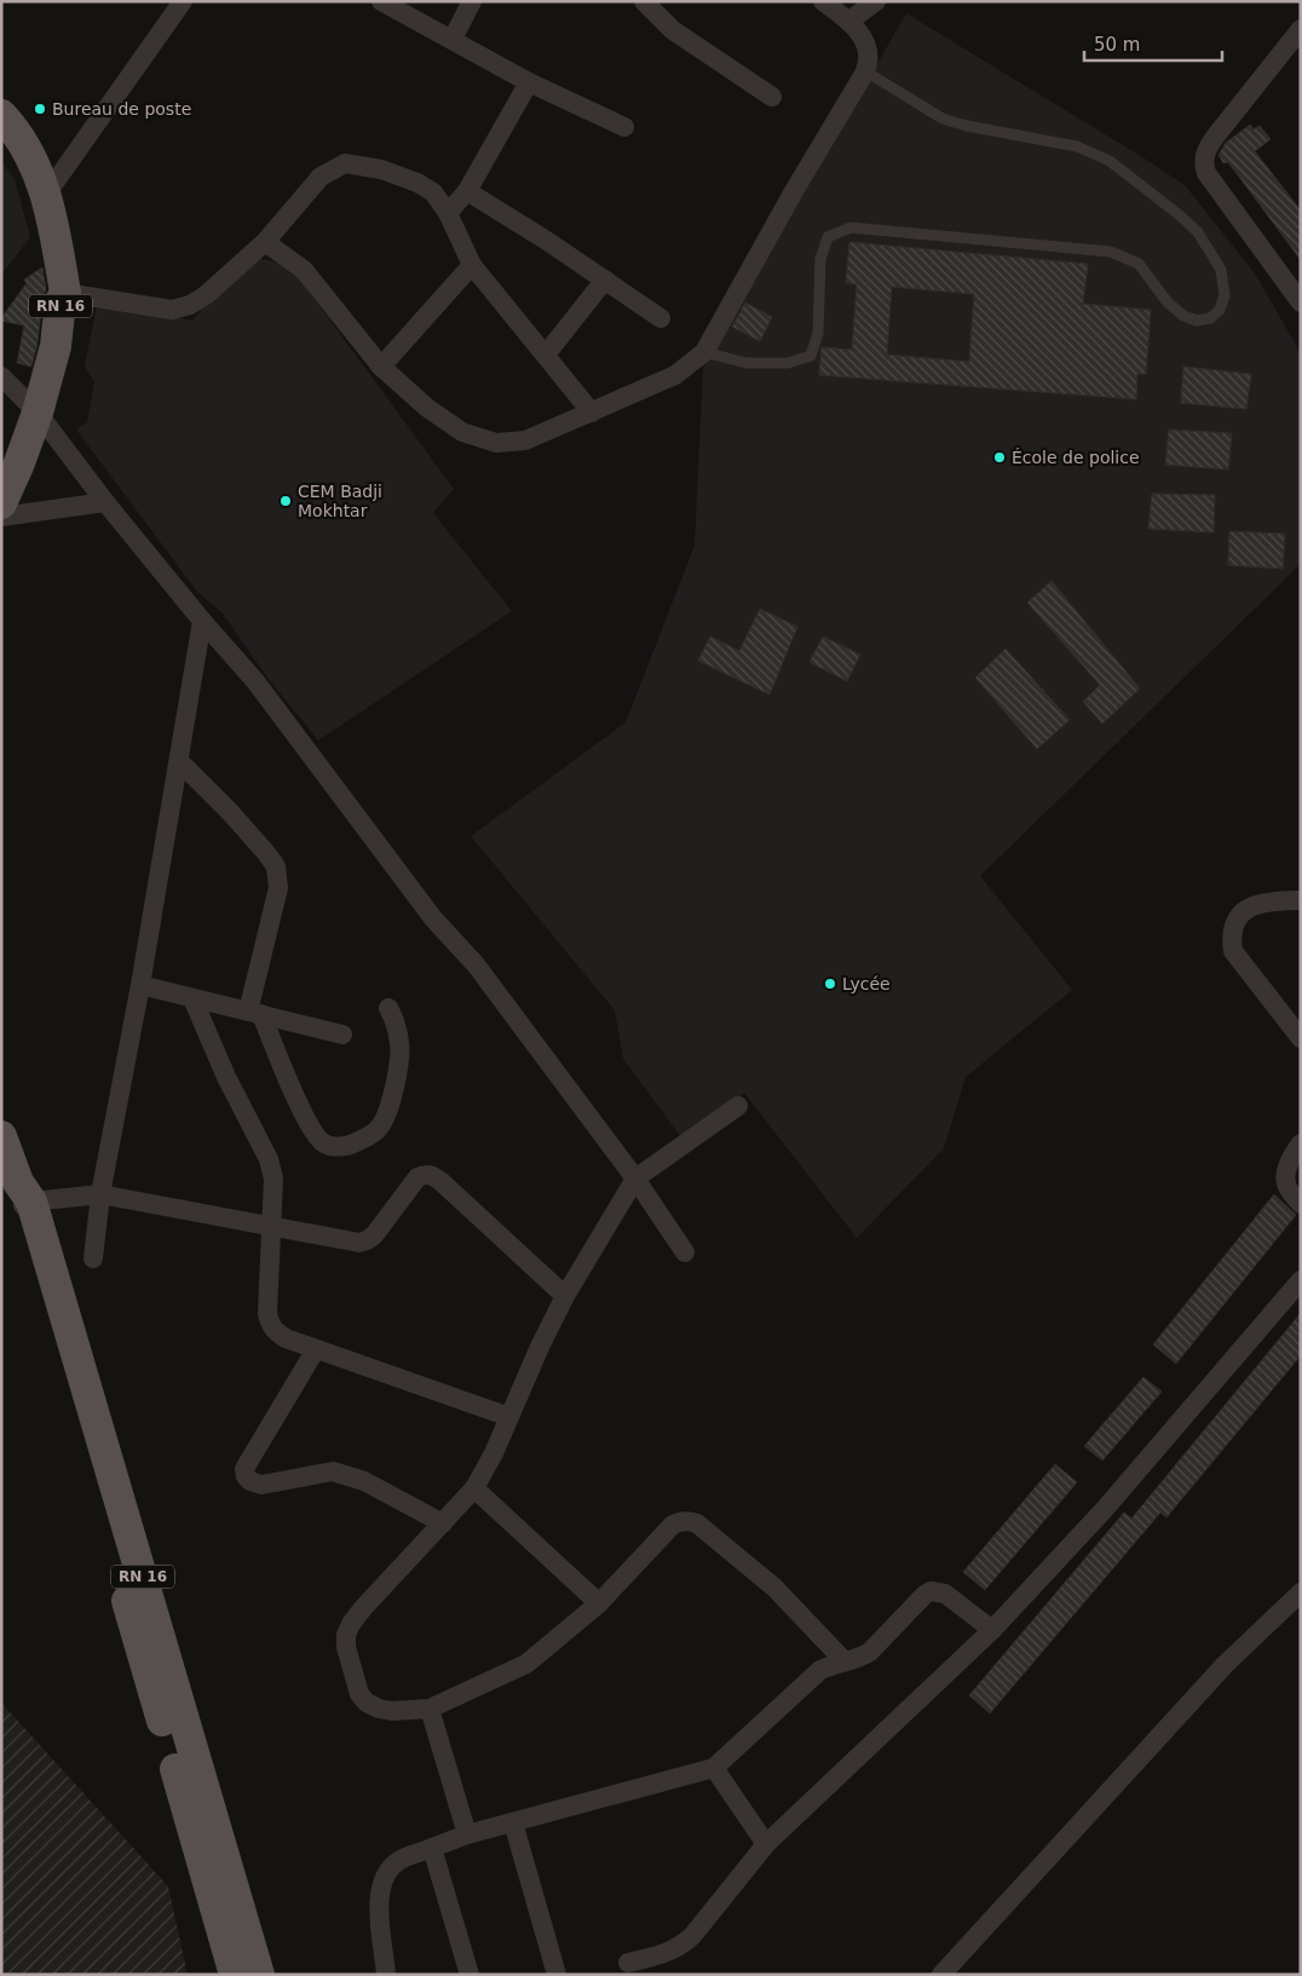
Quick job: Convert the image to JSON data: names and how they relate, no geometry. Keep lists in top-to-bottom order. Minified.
{"streets":{"main road":["RN 16"]},"places":["Bureau de poste","École de police","CEM Badji Mokhtar","Lycée"],"scale_bar":"50 m"}
